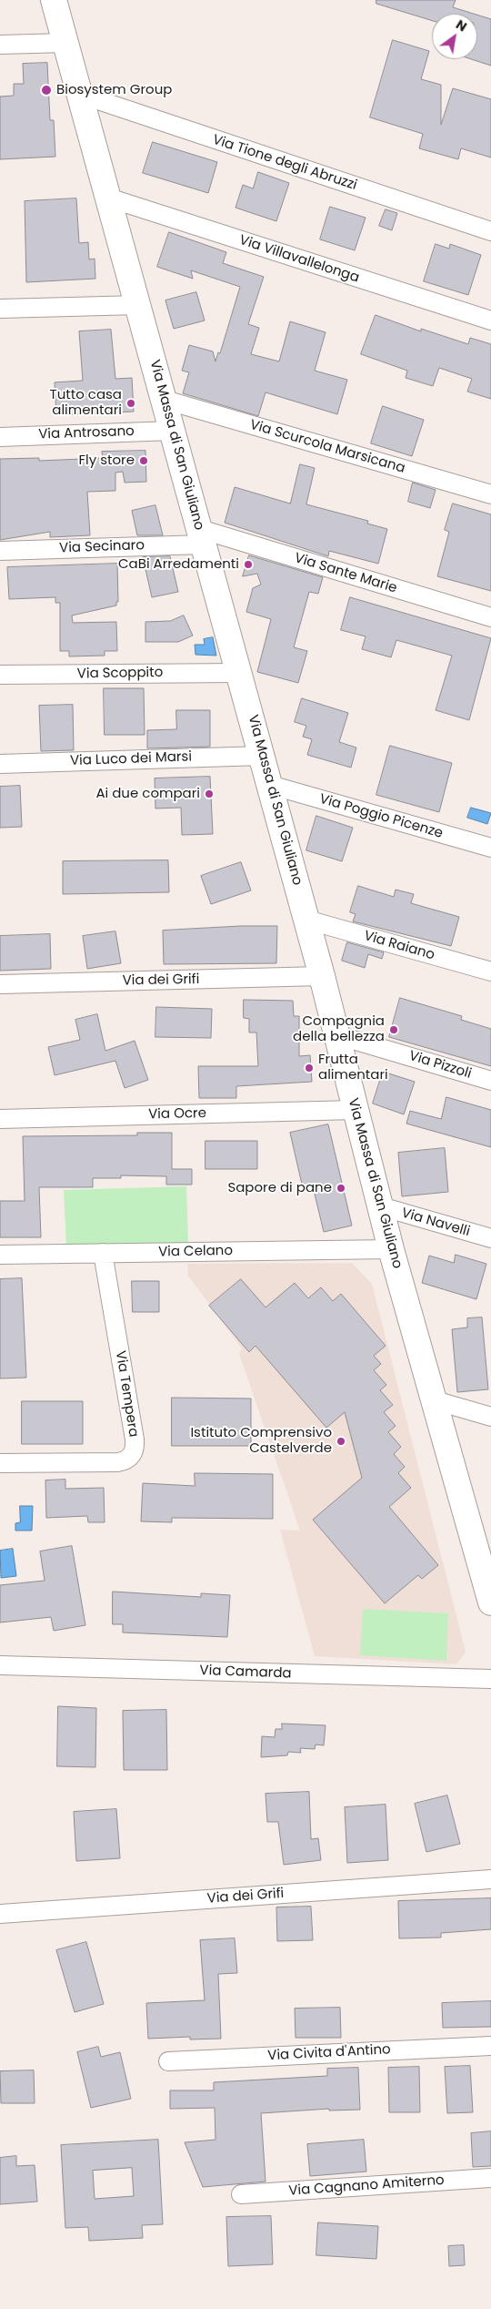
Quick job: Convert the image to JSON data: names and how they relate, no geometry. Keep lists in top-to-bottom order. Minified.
{"streets":{"street":["Via Tione degli Abruzzi","Via Villavallelonga","Via Antrosano","Via Massa di San Giuliano","Via Scurcola Marsicana","Via Secinaro","Via Sante Marie","Via Scoppito","Via Luco dei Marsi","Via Poggio Picenze","Via Raiano","Via dei Grifi","Via Pizzoli","Via Ocre","Via Navelli","Via Celano","Via Tempera","Via Camarda","Via Civita d'Antino","Via Cagnano Amiterno"]},"crossings":[["Via Tione degli Abruzzi","Via Massa di San Giuliano"],["Via Villavallelonga","Via Massa di San Giuliano"],["Via Antrosano","Via Massa di San Giuliano"],["Via Massa di San Giuliano","Via Scurcola Marsicana"],["Via Massa di San Giuliano","Via Secinaro"],["Via Massa di San Giuliano","Via Sante Marie"],["Via Massa di San Giuliano","Via Scoppito"],["Via Massa di San Giuliano","Via Luco dei Marsi"],["Via Massa di San Giuliano","Via Poggio Picenze"],["Via Massa di San Giuliano","Via Raiano"],["Via Massa di San Giuliano","Via dei Grifi"],["Via Massa di San Giuliano","Via Pizzoli"],["Via Massa di San Giuliano","Via Ocre"],["Via Massa di San Giuliano","Via Navelli"],["Via Massa di San Giuliano","Via Celano"],["Via Secinaro","Via Sante Marie"],["Via Celano","Via Tempera"]],"places":["Biosystem Group","Tutto casa alimentari","Fly store","CaBi Arredamenti","Ai due compari","Compagnia della bellezza","Frutta alimentari","Sapore di pane","Istituto Comprensivo Castelverde"],"north":"top right"}
